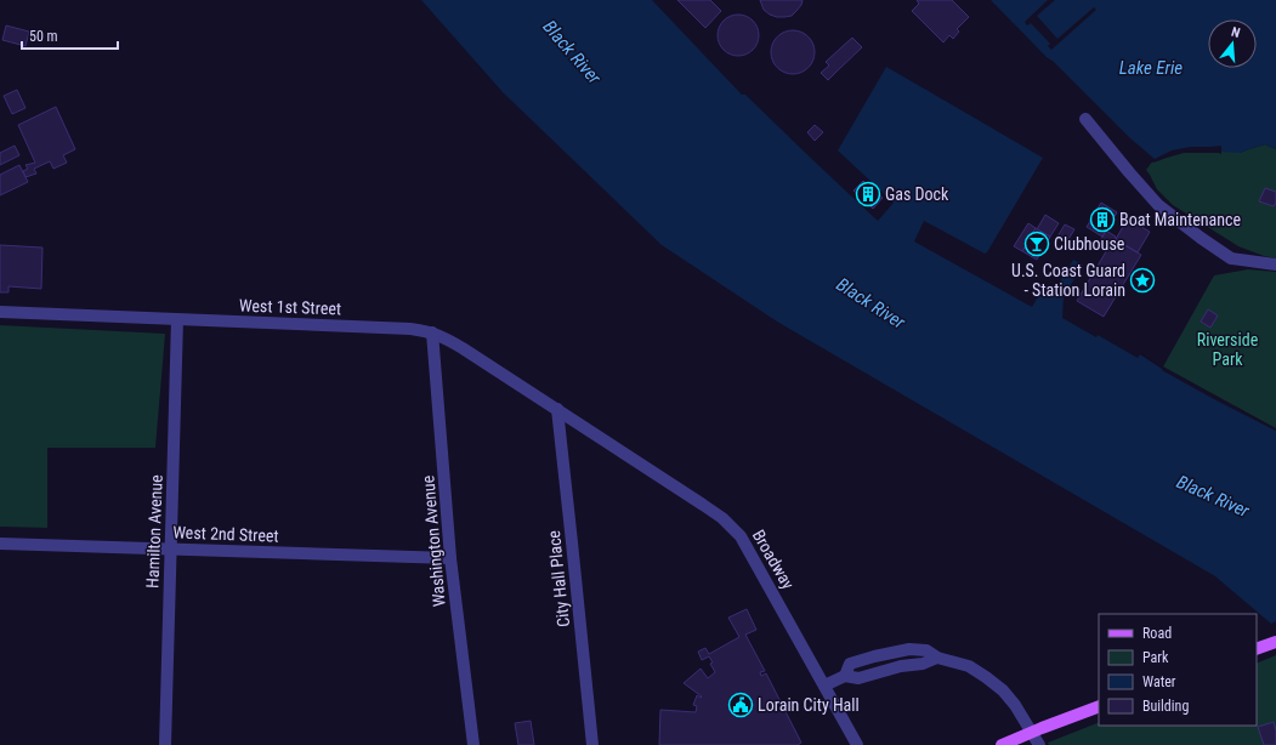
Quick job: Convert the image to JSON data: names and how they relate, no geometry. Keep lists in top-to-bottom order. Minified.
{"streets":{"street":["West 1st Street","Hamilton Avenue","West 2nd Street","Washington Avenue","Broadway","City Hall Place"]},"crossings":[["West 1st Street","Hamilton Avenue"],["West 1st Street","Washington Avenue"],["West 1st Street","Broadway"],["West 1st Street","City Hall Place"],["Hamilton Avenue","West 2nd Street"],["West 2nd Street","Washington Avenue"],["Broadway","City Hall Place"]],"water":["Black River","Lake Erie"],"parks":["Riverside Park"],"places":{"building":["Gas Dock","Boat Maintenance"],"bar":["Clubhouse"],"place":["U.S. Coast Guard - Station Lorain"],"public building":["Lorain City Hall"]},"legend":["Road","Park","Water","Building"],"scale_bar":"50 m","north":"top"}
